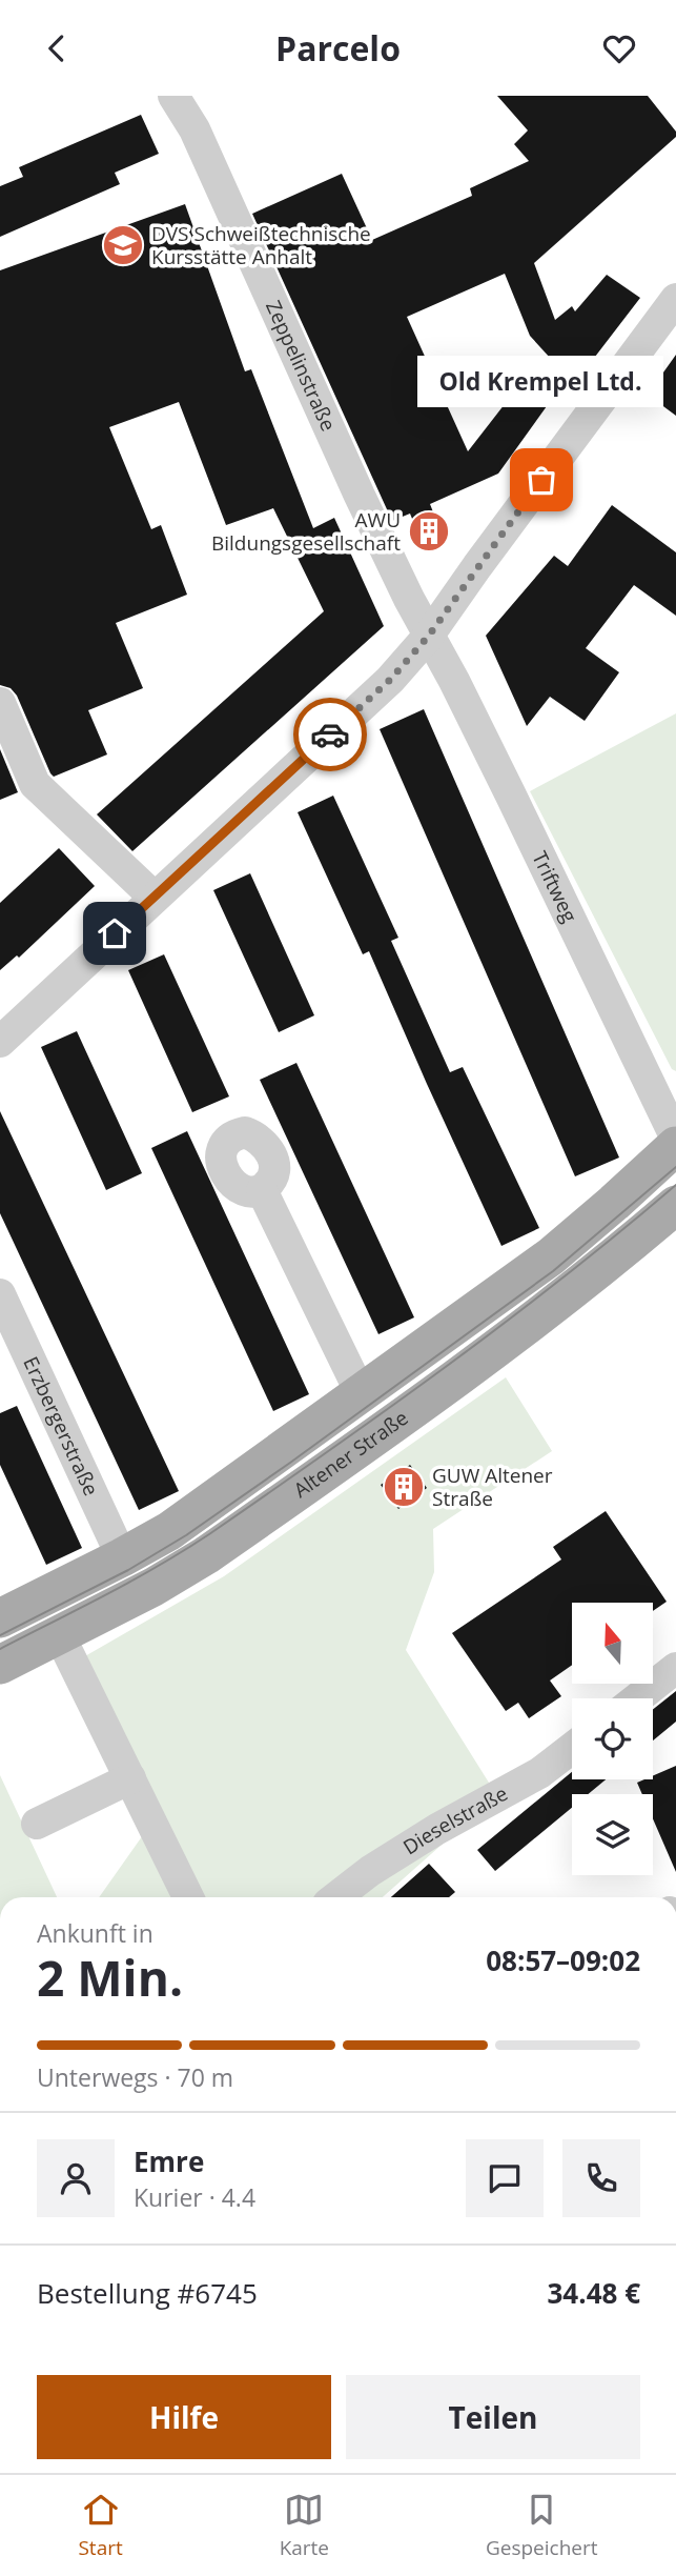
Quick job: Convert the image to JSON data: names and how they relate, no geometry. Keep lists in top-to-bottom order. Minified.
{"streets":{"main road":["Altener Straße"],"street":["Zeppelinstraße","Triftweg","Erzbergerstraße","Dieselstraße"]},"crossings":[["Zeppelinstraße","Triftweg"],["Erzbergerstraße","Altener Straße"]],"places":{"school or university":["DVS Schweißtechnische Kursstätte Anhalt"],"other":["Old Krempel Ltd."],"building":["AWU Bildungsgesellschaft","GUW Altener Straße"]},"north":"top","page":{"header":"Parcelo","bubble":"Old Krempel Ltd.","heading":["2 Min.","Ankunft in","08:57–09:02"],"panel":["Emre","Kurier · 4.4","Bestellung #6745","34.48 €"],"bar":"Unterwegs · 70 m","buttons":["Hilfe","Teilen"],"tabs":["Start","Karte","Gespeichert"]}}
